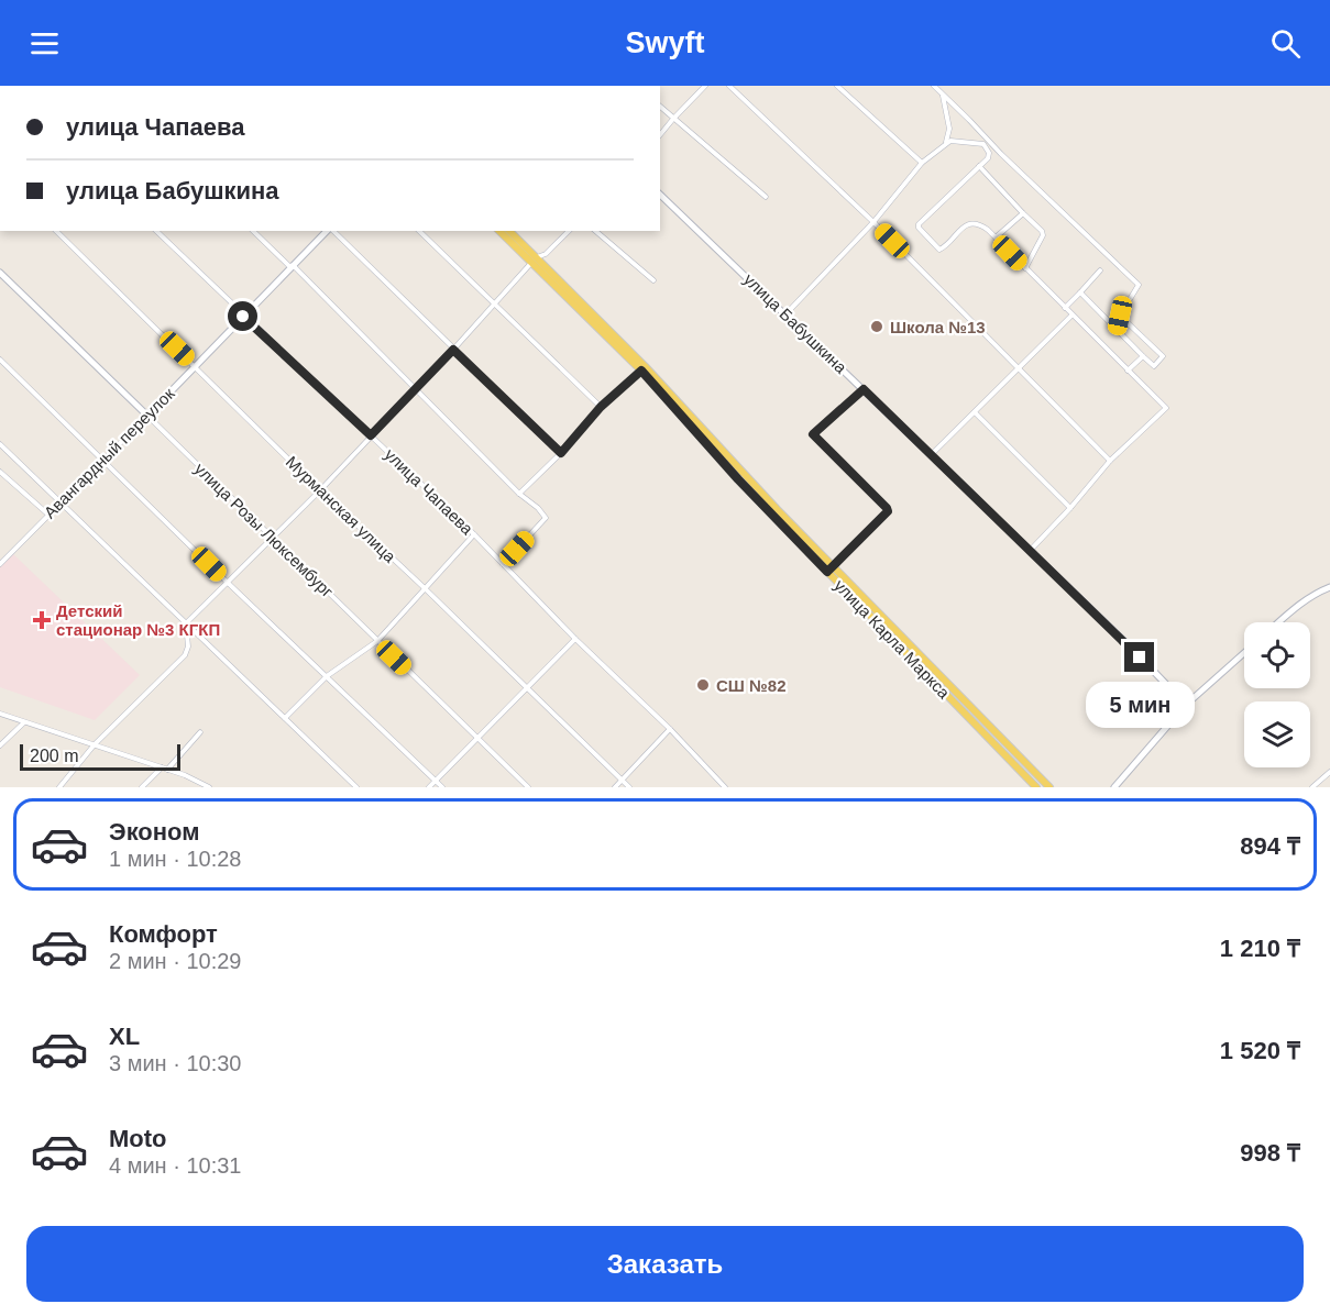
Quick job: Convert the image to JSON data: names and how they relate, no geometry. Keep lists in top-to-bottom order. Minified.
{"streets":{"main road":["улица Карла Маркса"],"street":["улица Бабушкина","Авангардный переулок","улица Чапаева","Мурманская улица","улица Розы Люксембург"]},"crossings":[["Авангардный переулок","улица Чапаева"],["Авангардный переулок","Мурманская улица"],["Авангардный переулок","улица Розы Люксембург"]],"places":{"other":["Школа №13","СШ №82"],"health":["Детский стационар №3 КГКП"]},"scale_bar":"200 m","page":{"header":"Swyft","banner":["улица Чапаева","улица Бабушкина"],"bubble":"5 мин","scale":"200 m","list":[{"name":"Эконом","note":"1 мин · 10:28","value":"894 ₸"},{"name":"Комфорт","note":"2 мин · 10:29","value":"1 210 ₸"},{"name":"XL","note":"3 мин · 10:30","value":"1 520 ₸"},{"name":"Moto","note":"4 мин · 10:31","value":"998 ₸"}],"buttons":"Заказать"}}
